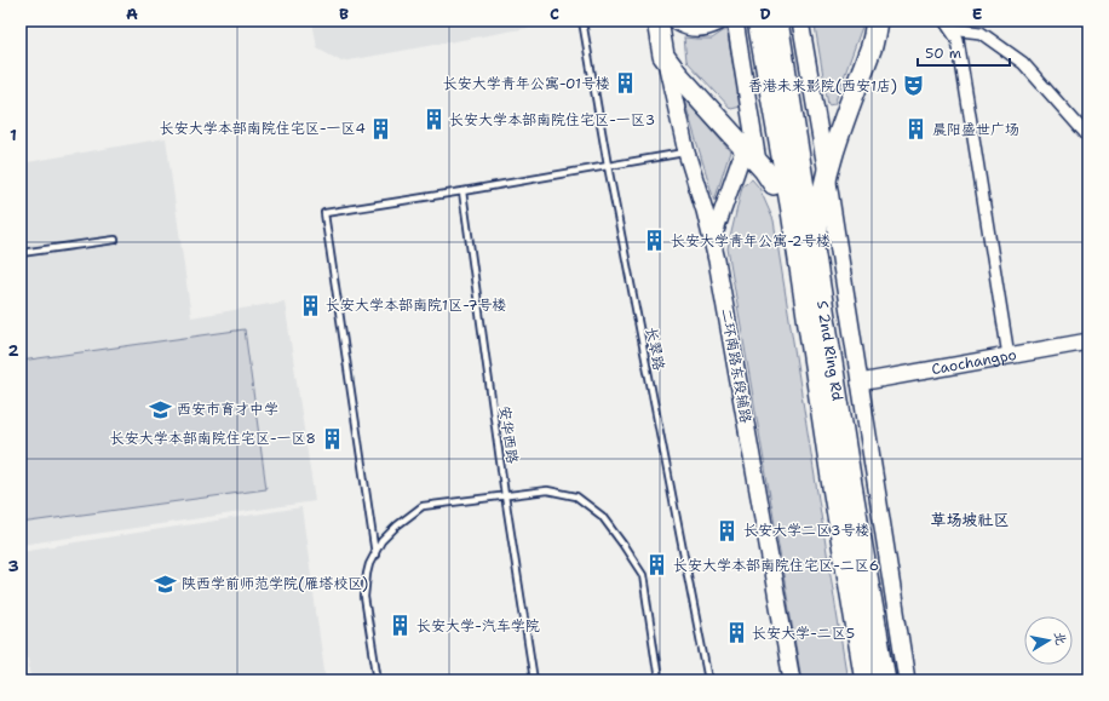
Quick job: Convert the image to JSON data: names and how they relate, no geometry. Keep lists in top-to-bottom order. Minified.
{"streets":{"highway":["S 2nd Ring Rd"],"main road":["Caochangpo","二环南路东段辅路"],"lane":["长翠路","安华西路"]},"districts":["草场坡社区"],"places":{"building":["长安大学青年公寓-01号楼","长安大学本部南院住宅区-一区3","长安大学本部南院住宅区-一区4","晨阳盛世广场","长安大学青年公寓-2号楼","长安大学本部南院1区-7号楼","长安大学本部南院住宅区-一区8","长安大学二区3号楼","长安大学本部南院住宅区-二区6","长安大学-汽车学院","长安大学-二区5"],"theatre":["香港未来影院(西安1店)"],"school or university":["西安市育才中学","陕西学前师范学院(雁塔校区)"]},"scale_bar":"50 m","north":"right","grid":{"columns":["A","B","C","D","E"],"rows":["1","2","3"]}}
